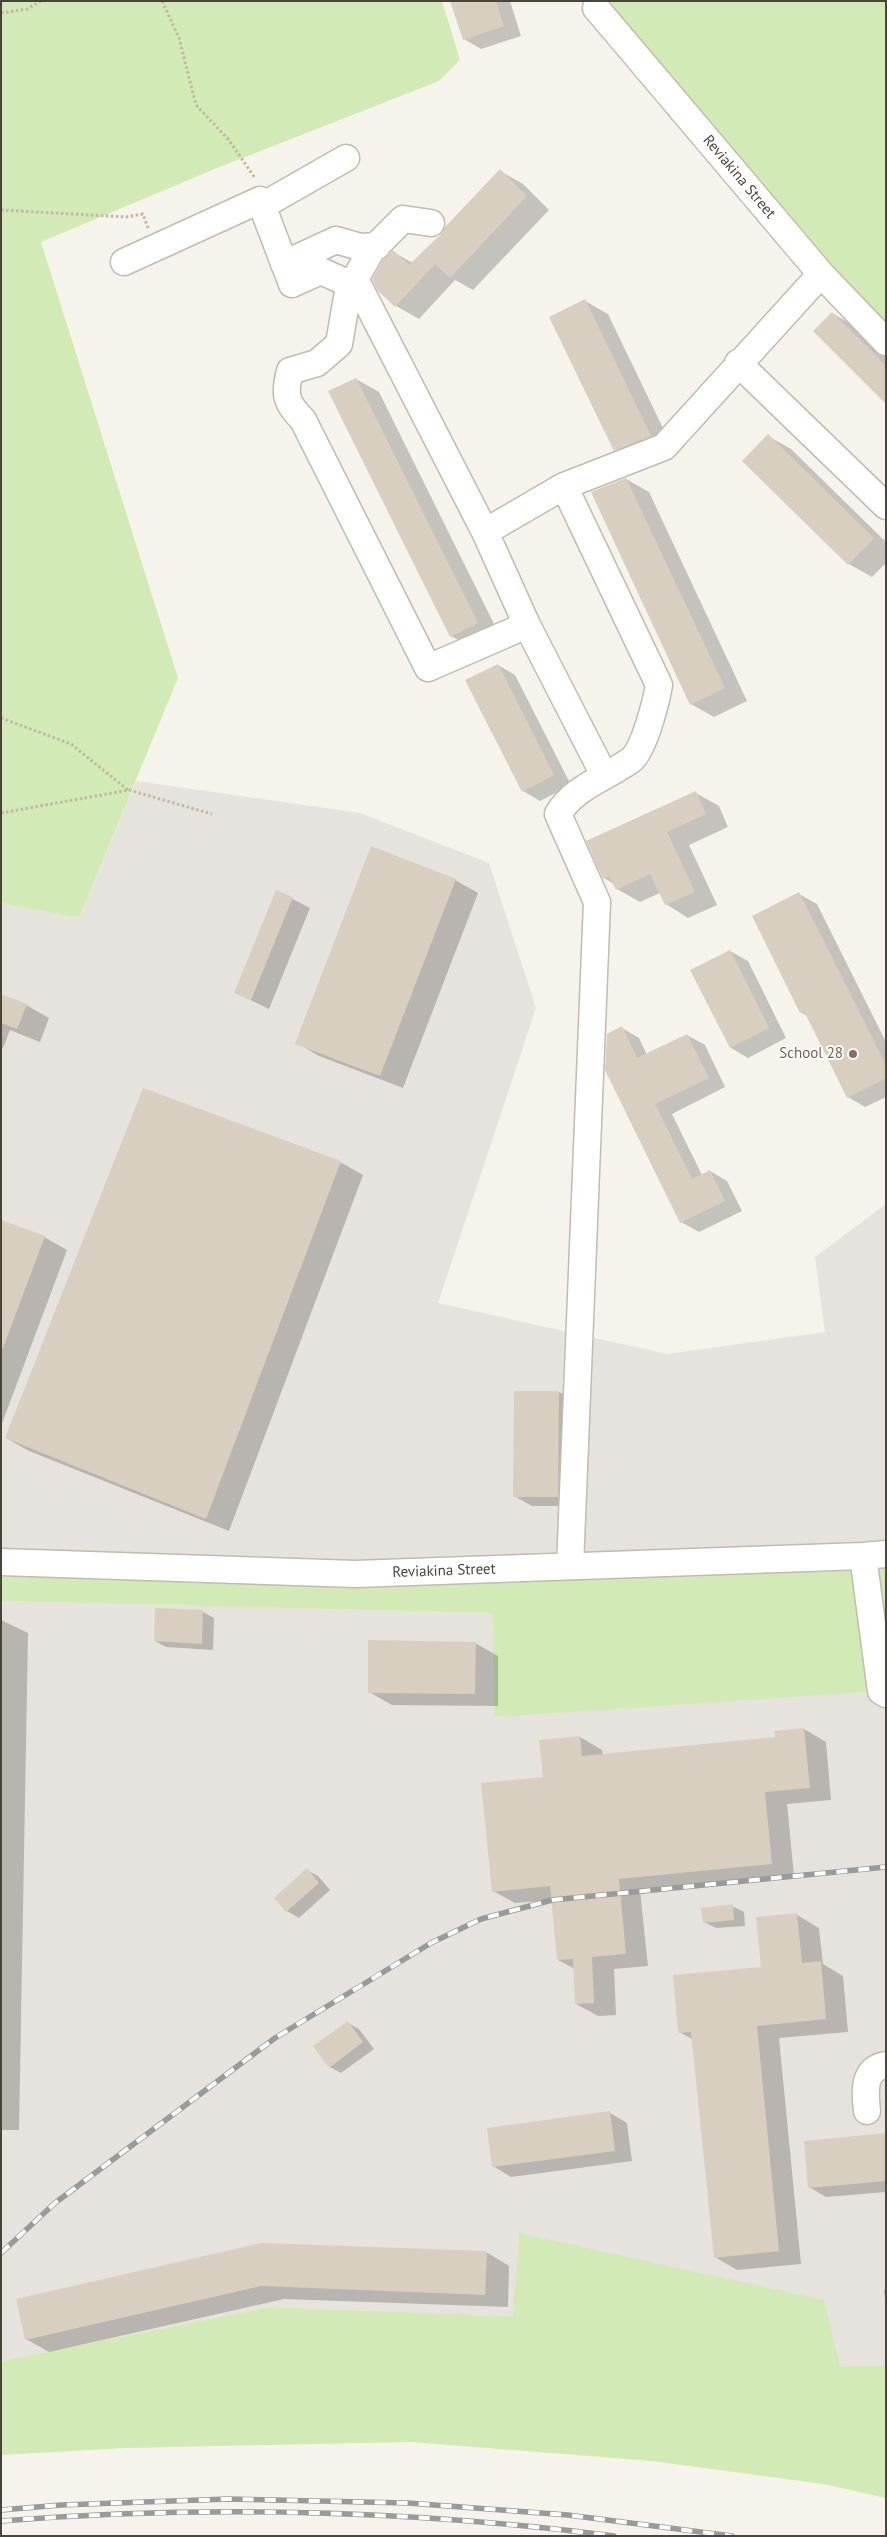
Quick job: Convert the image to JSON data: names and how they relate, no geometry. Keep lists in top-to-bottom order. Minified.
{"streets":{"street":["Reviakina Street"]},"places":["School 28"]}
